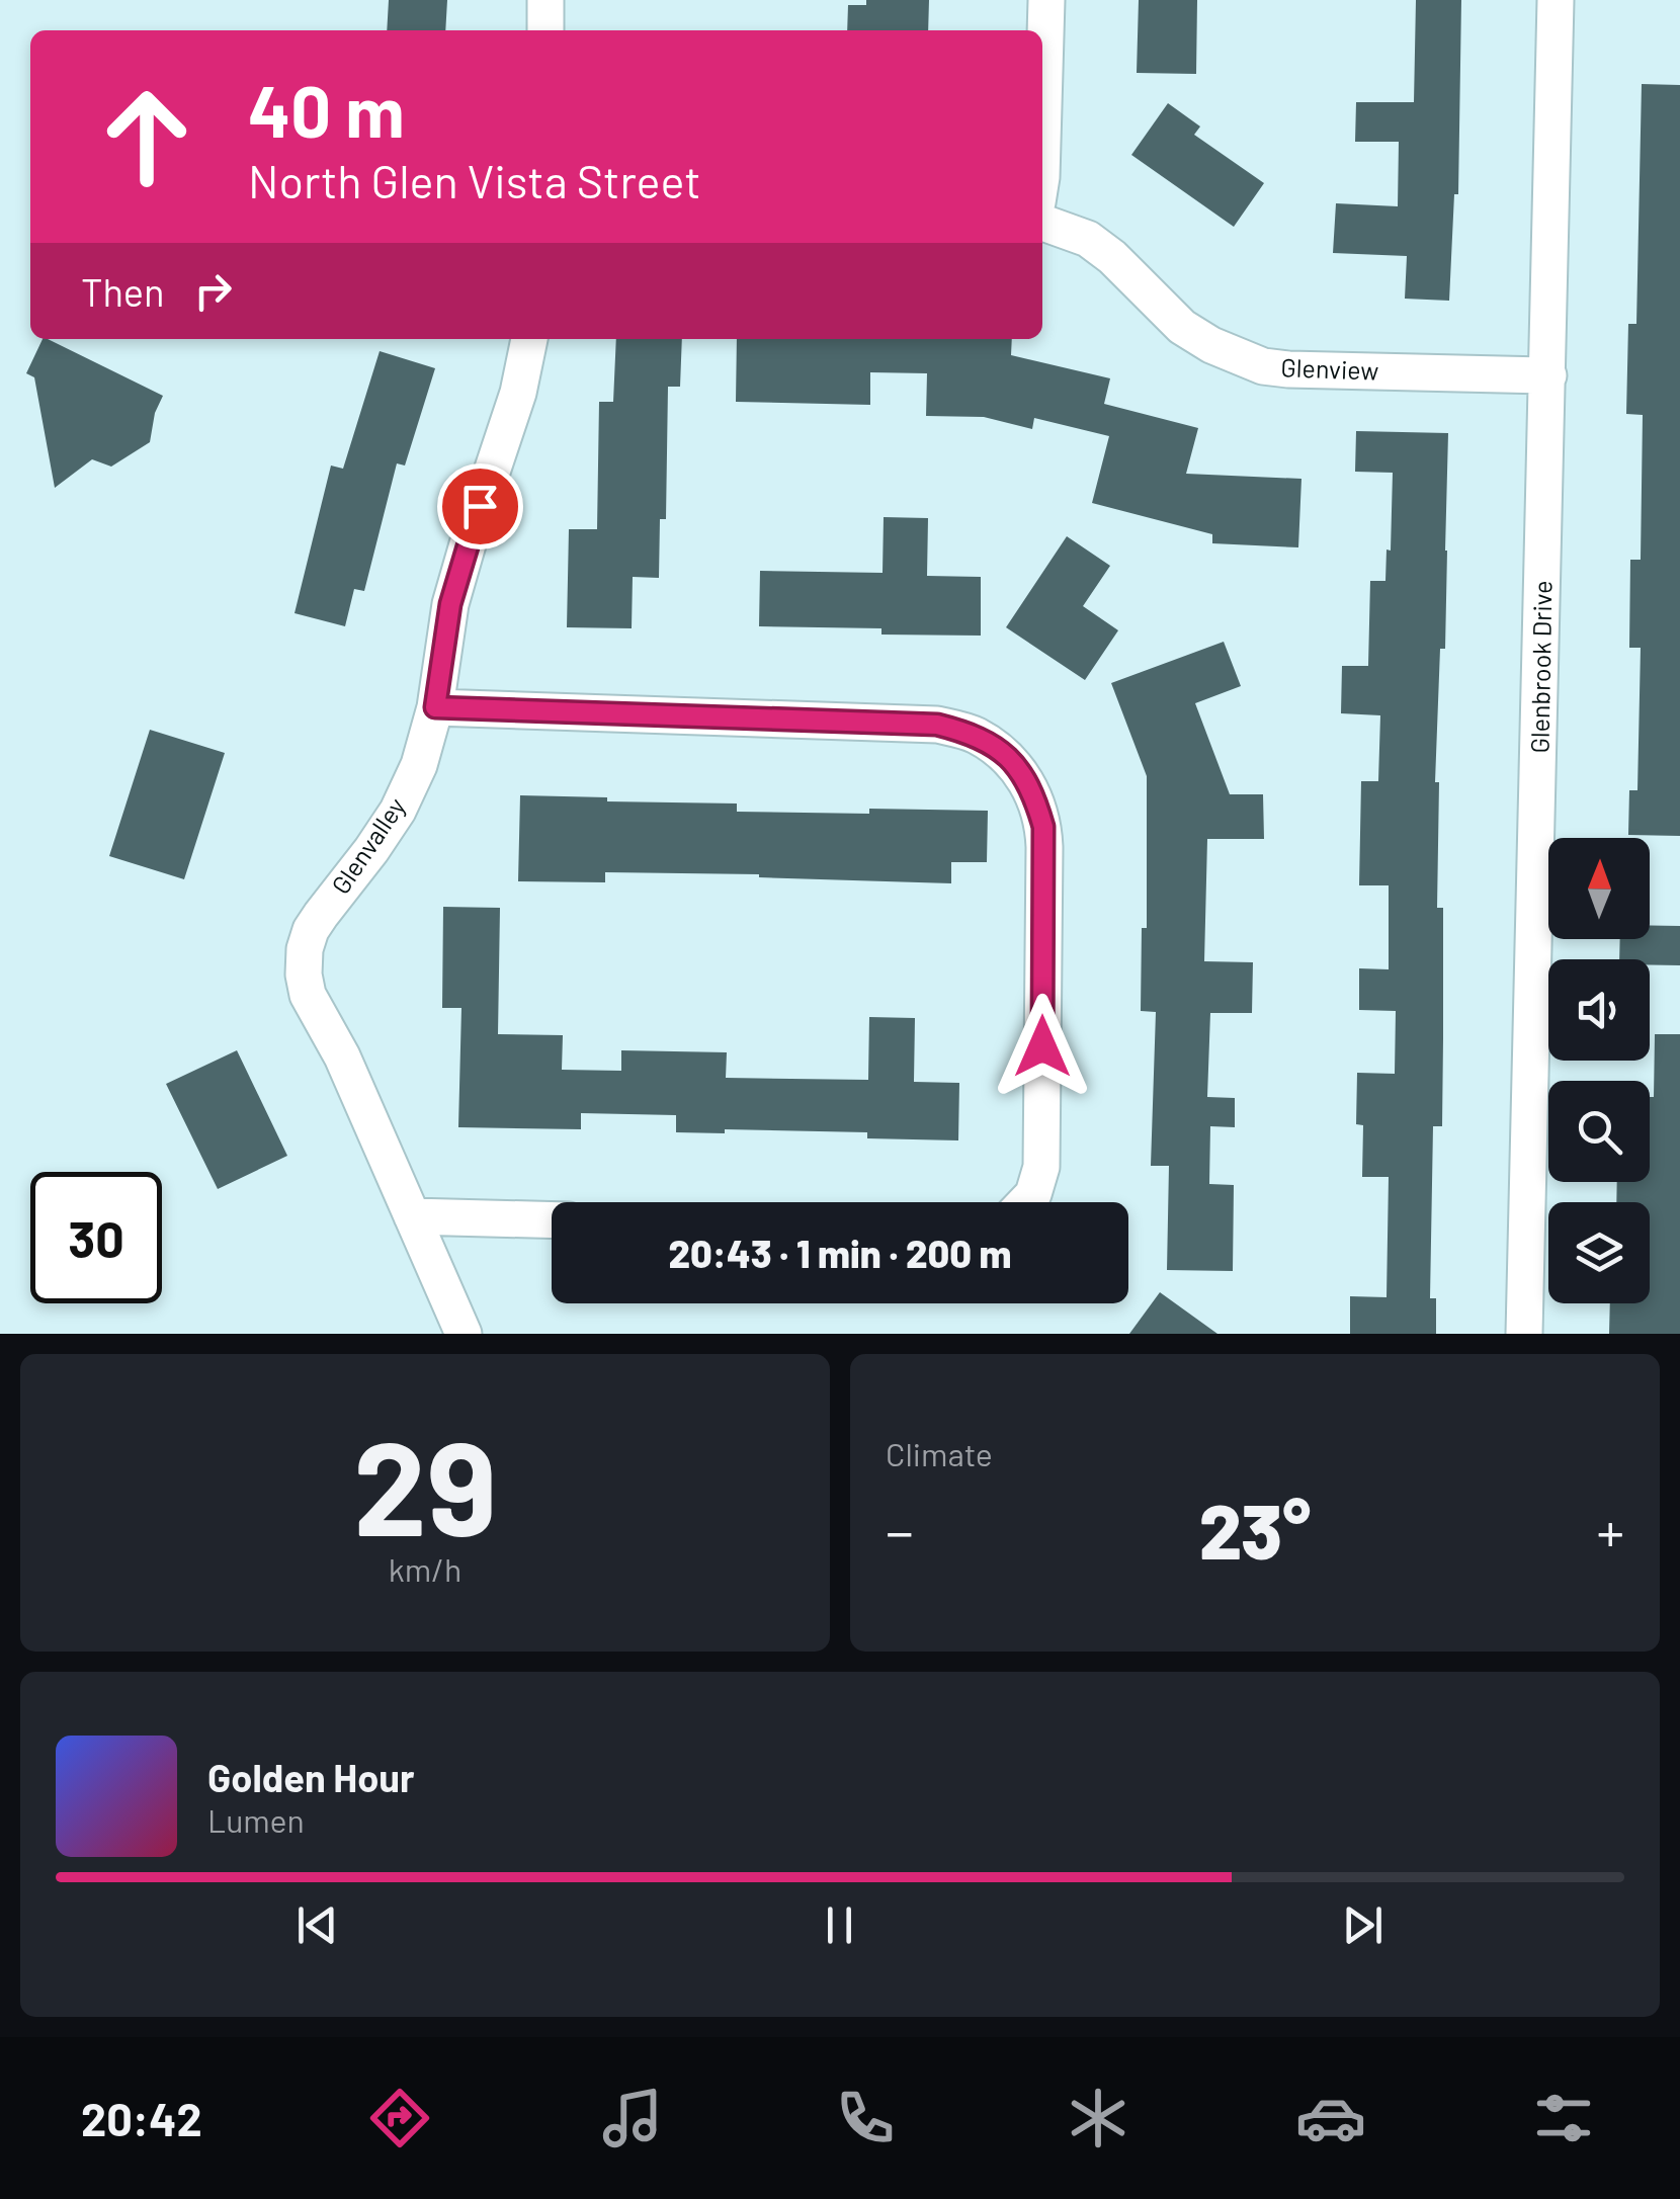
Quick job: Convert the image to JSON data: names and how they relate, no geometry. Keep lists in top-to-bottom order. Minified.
{"streets":{"street":["Glenview","Glenbrook Drive","Glenvalley"]},"crossings":[["Glenview","Glenbrook Drive"]],"north":"top","page":{"turn":["40 m","North Glen Vista Street"],"then":"Then","limit":"30","trip":"20:43 · 1 min · 200 m","tile":[["29","km/h"],"Climate"],"heat":["−","23°","+"],"song":["Golden Hour","Lumen"],"tabs":"20:42"}}
